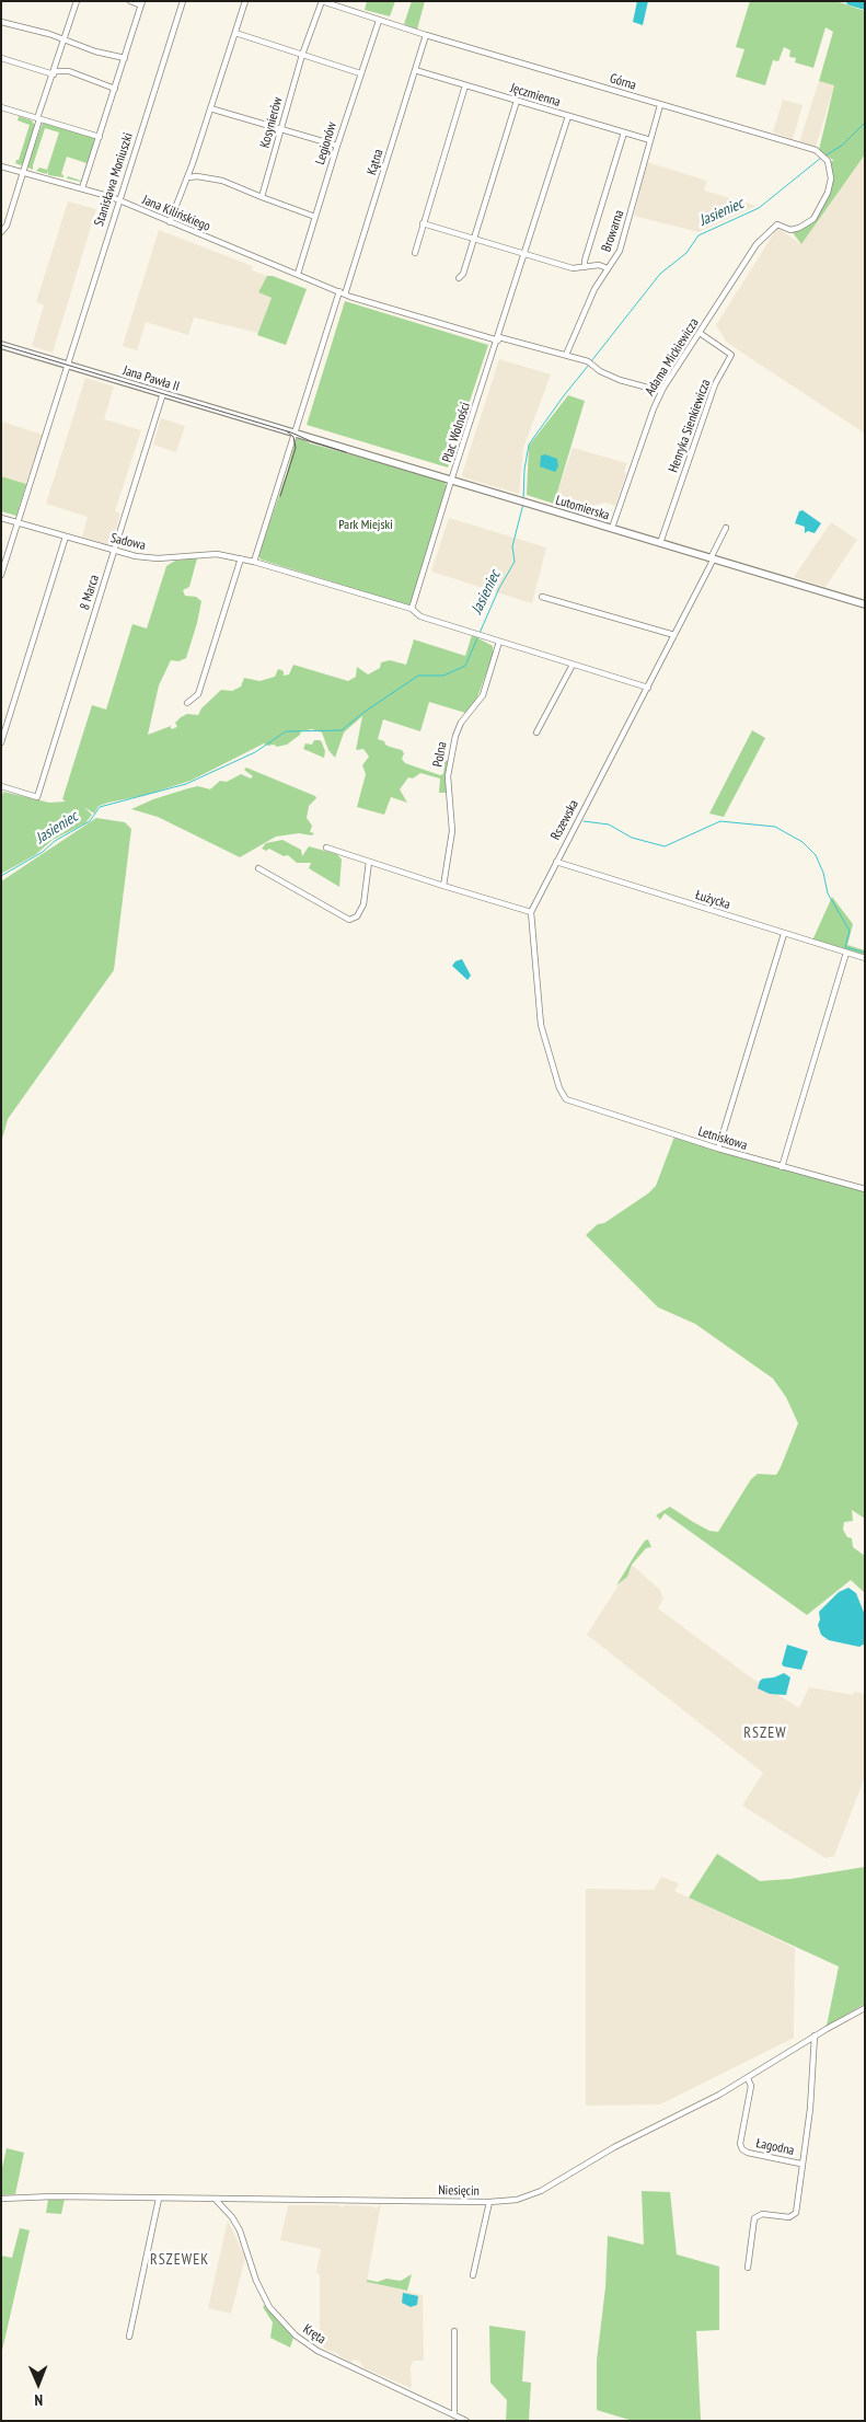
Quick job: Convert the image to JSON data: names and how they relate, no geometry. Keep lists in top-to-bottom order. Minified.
{"streets":{"main road":["Jana Pawła II","Lutomierska"],"street":["Górna","Jęczmienna","Kosynierów","Legionów","Kątna","Stanisława Moniuszki","Jana Kilińskiego","Browarna","Adama Mickiewicza","Henryka Sienkiewicza","Plac Wolności","Sadowa","8 Marca","Polna","Rszewska","Łużycka","Letniskowa","Łagodna","Niesięcin","Kręta"]},"crossings":[["Górna","Kosynierów"],["Górna","Legionów"],["Górna","Kątna"],["Górna","Browarna"],["Górna","Adama Mickiewicza"],["Jęczmienna","Kątna"],["Jęczmienna","Browarna"],["Jęczmienna","Plac Wolności"],["Legionów","Jana Kilińskiego"],["Stanisława Moniuszki","Jana Kilińskiego"],["Stanisława Moniuszki","Jana Pawła II"],["Stanisława Moniuszki","Sadowa"],["Adama Mickiewicza","Henryka Sienkiewicza"],["Adama Mickiewicza","Lutomierska"],["Jana Pawła II","Lutomierska"],["Jana Pawła II","8 Marca"],["Henryka Sienkiewicza","Lutomierska"],["Plac Wolności","Lutomierska"],["Lutomierska","Rszewska"],["Sadowa","8 Marca"],["Rszewska","Łużycka"],["Rszewska","Letniskowa"],["Łagodna","Niesięcin"],["Niesięcin","Kręta"]],"districts":["RSZEW","RSZEWEK"],"water":["Jasieniec"],"parks":["Park Miejski"],"north":"bottom"}
